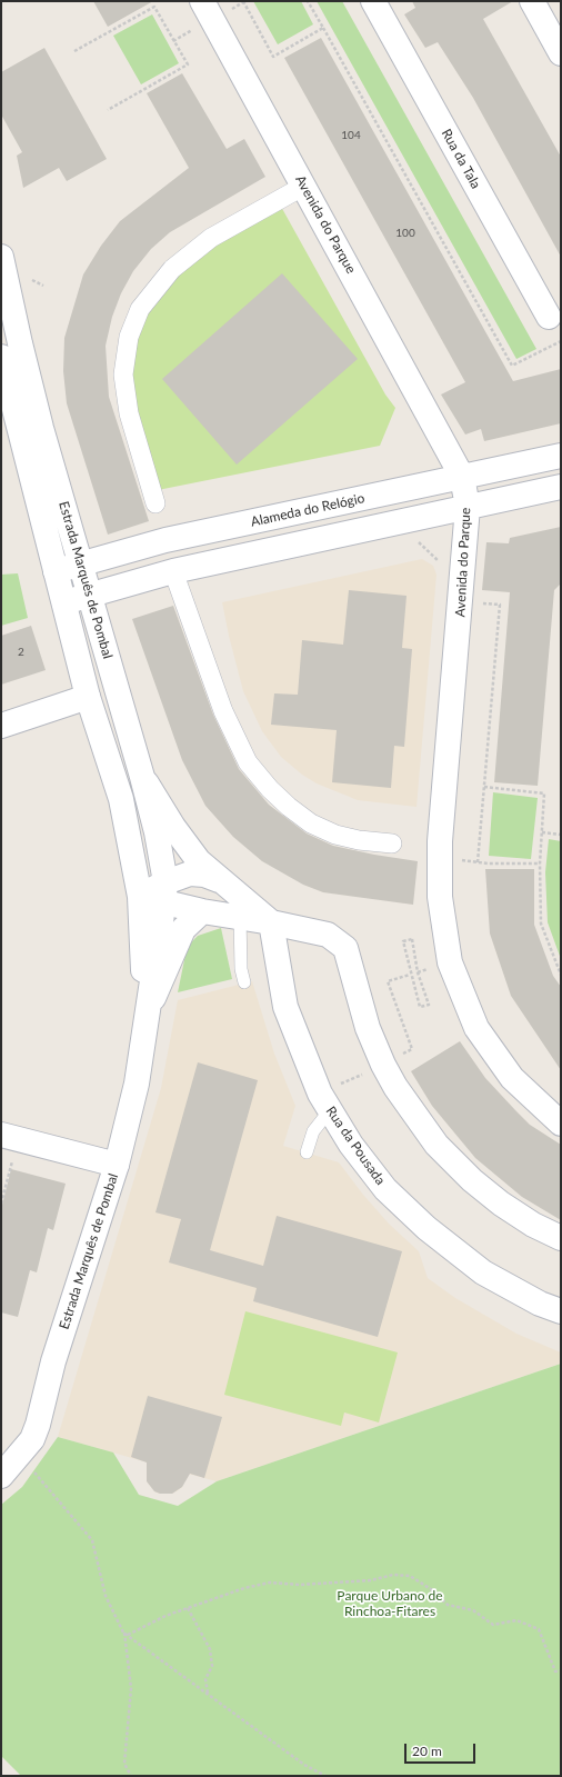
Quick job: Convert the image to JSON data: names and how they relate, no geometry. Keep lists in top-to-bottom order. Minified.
{"streets":{"street":["Rua da Tala","Avenida do Parque","Alameda do Relógio","Estrada Marquês de Pombal","Rua da Pousada"]},"crossings":[["Avenida do Parque","Alameda do Relógio"],["Alameda do Relógio","Estrada Marquês de Pombal"]],"parks":["Parque Urbano de Rinchoa-Fitares"],"house_numbers":["104","100","2"],"scale_bar":"20 m"}
